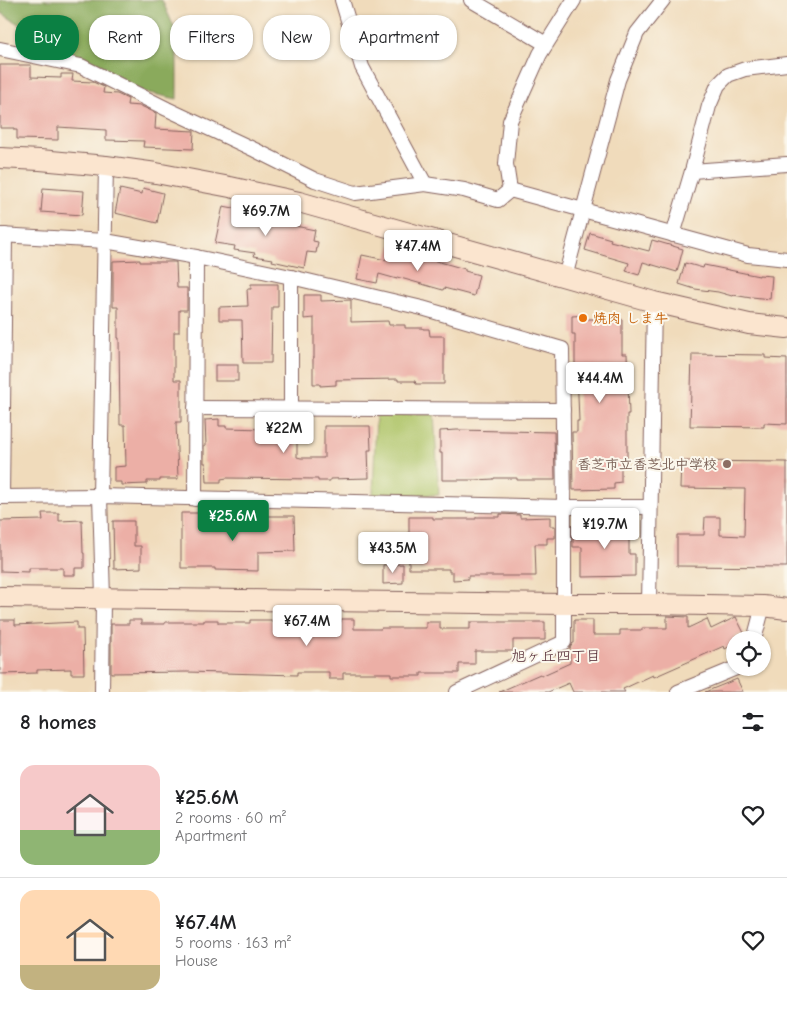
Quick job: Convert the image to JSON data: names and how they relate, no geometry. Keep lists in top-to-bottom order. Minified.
{"districts":["旭ヶ丘四丁目"],"places":["焼肉 しま牛","香芝市立香芝北中学校"],"page":{"chip":["Buy","Rent","Filters","New","Apartment"],"price":["¥69.7M","¥47.4M","¥44.4M","¥22M","¥25.6M","¥19.7M","¥43.5M","¥67.4M"],"heading":"8 homes","list":[{"name":"¥25.6M","note":"2 rooms · 60 m² · Apartment"},{"name":"¥67.4M","note":"5 rooms · 163 m² · House"}]}}
